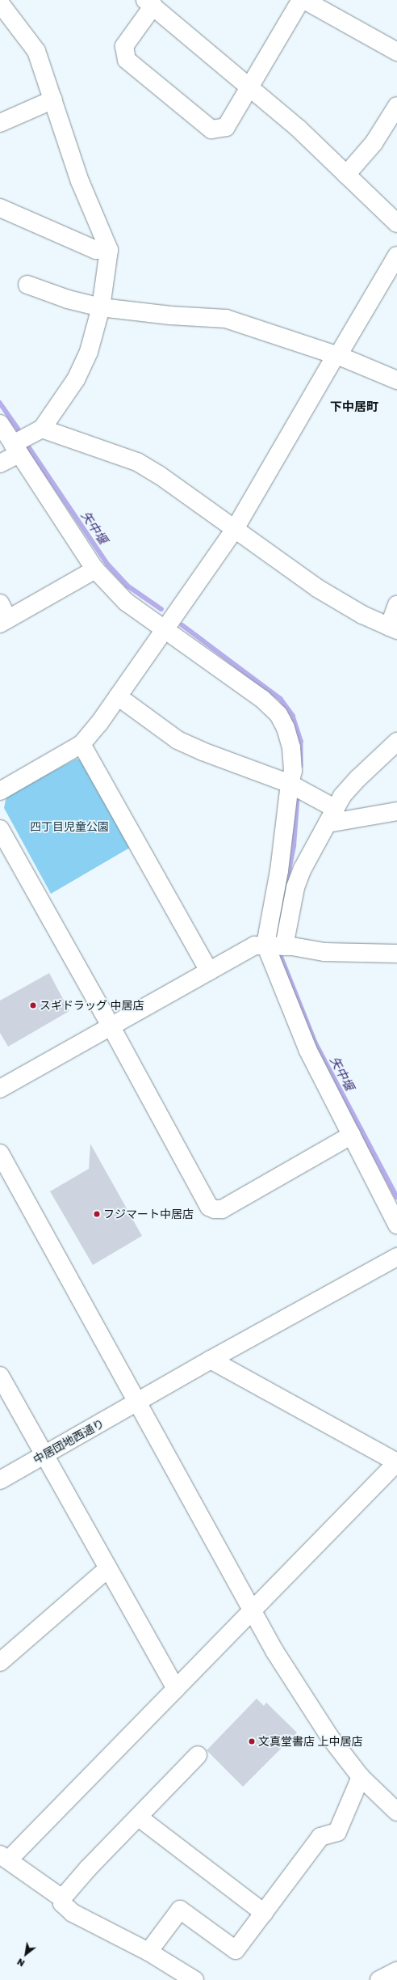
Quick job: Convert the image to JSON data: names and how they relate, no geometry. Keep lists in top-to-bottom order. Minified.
{"streets":{"street":["中居団地西通り"]},"districts":["下中居町"],"water":["矢中堰"],"parks":["四丁目児童公園"],"places":["スギドラッグ 中居店","フジマート中居店","文真堂書店 上中居店"],"north":"bottom left"}
